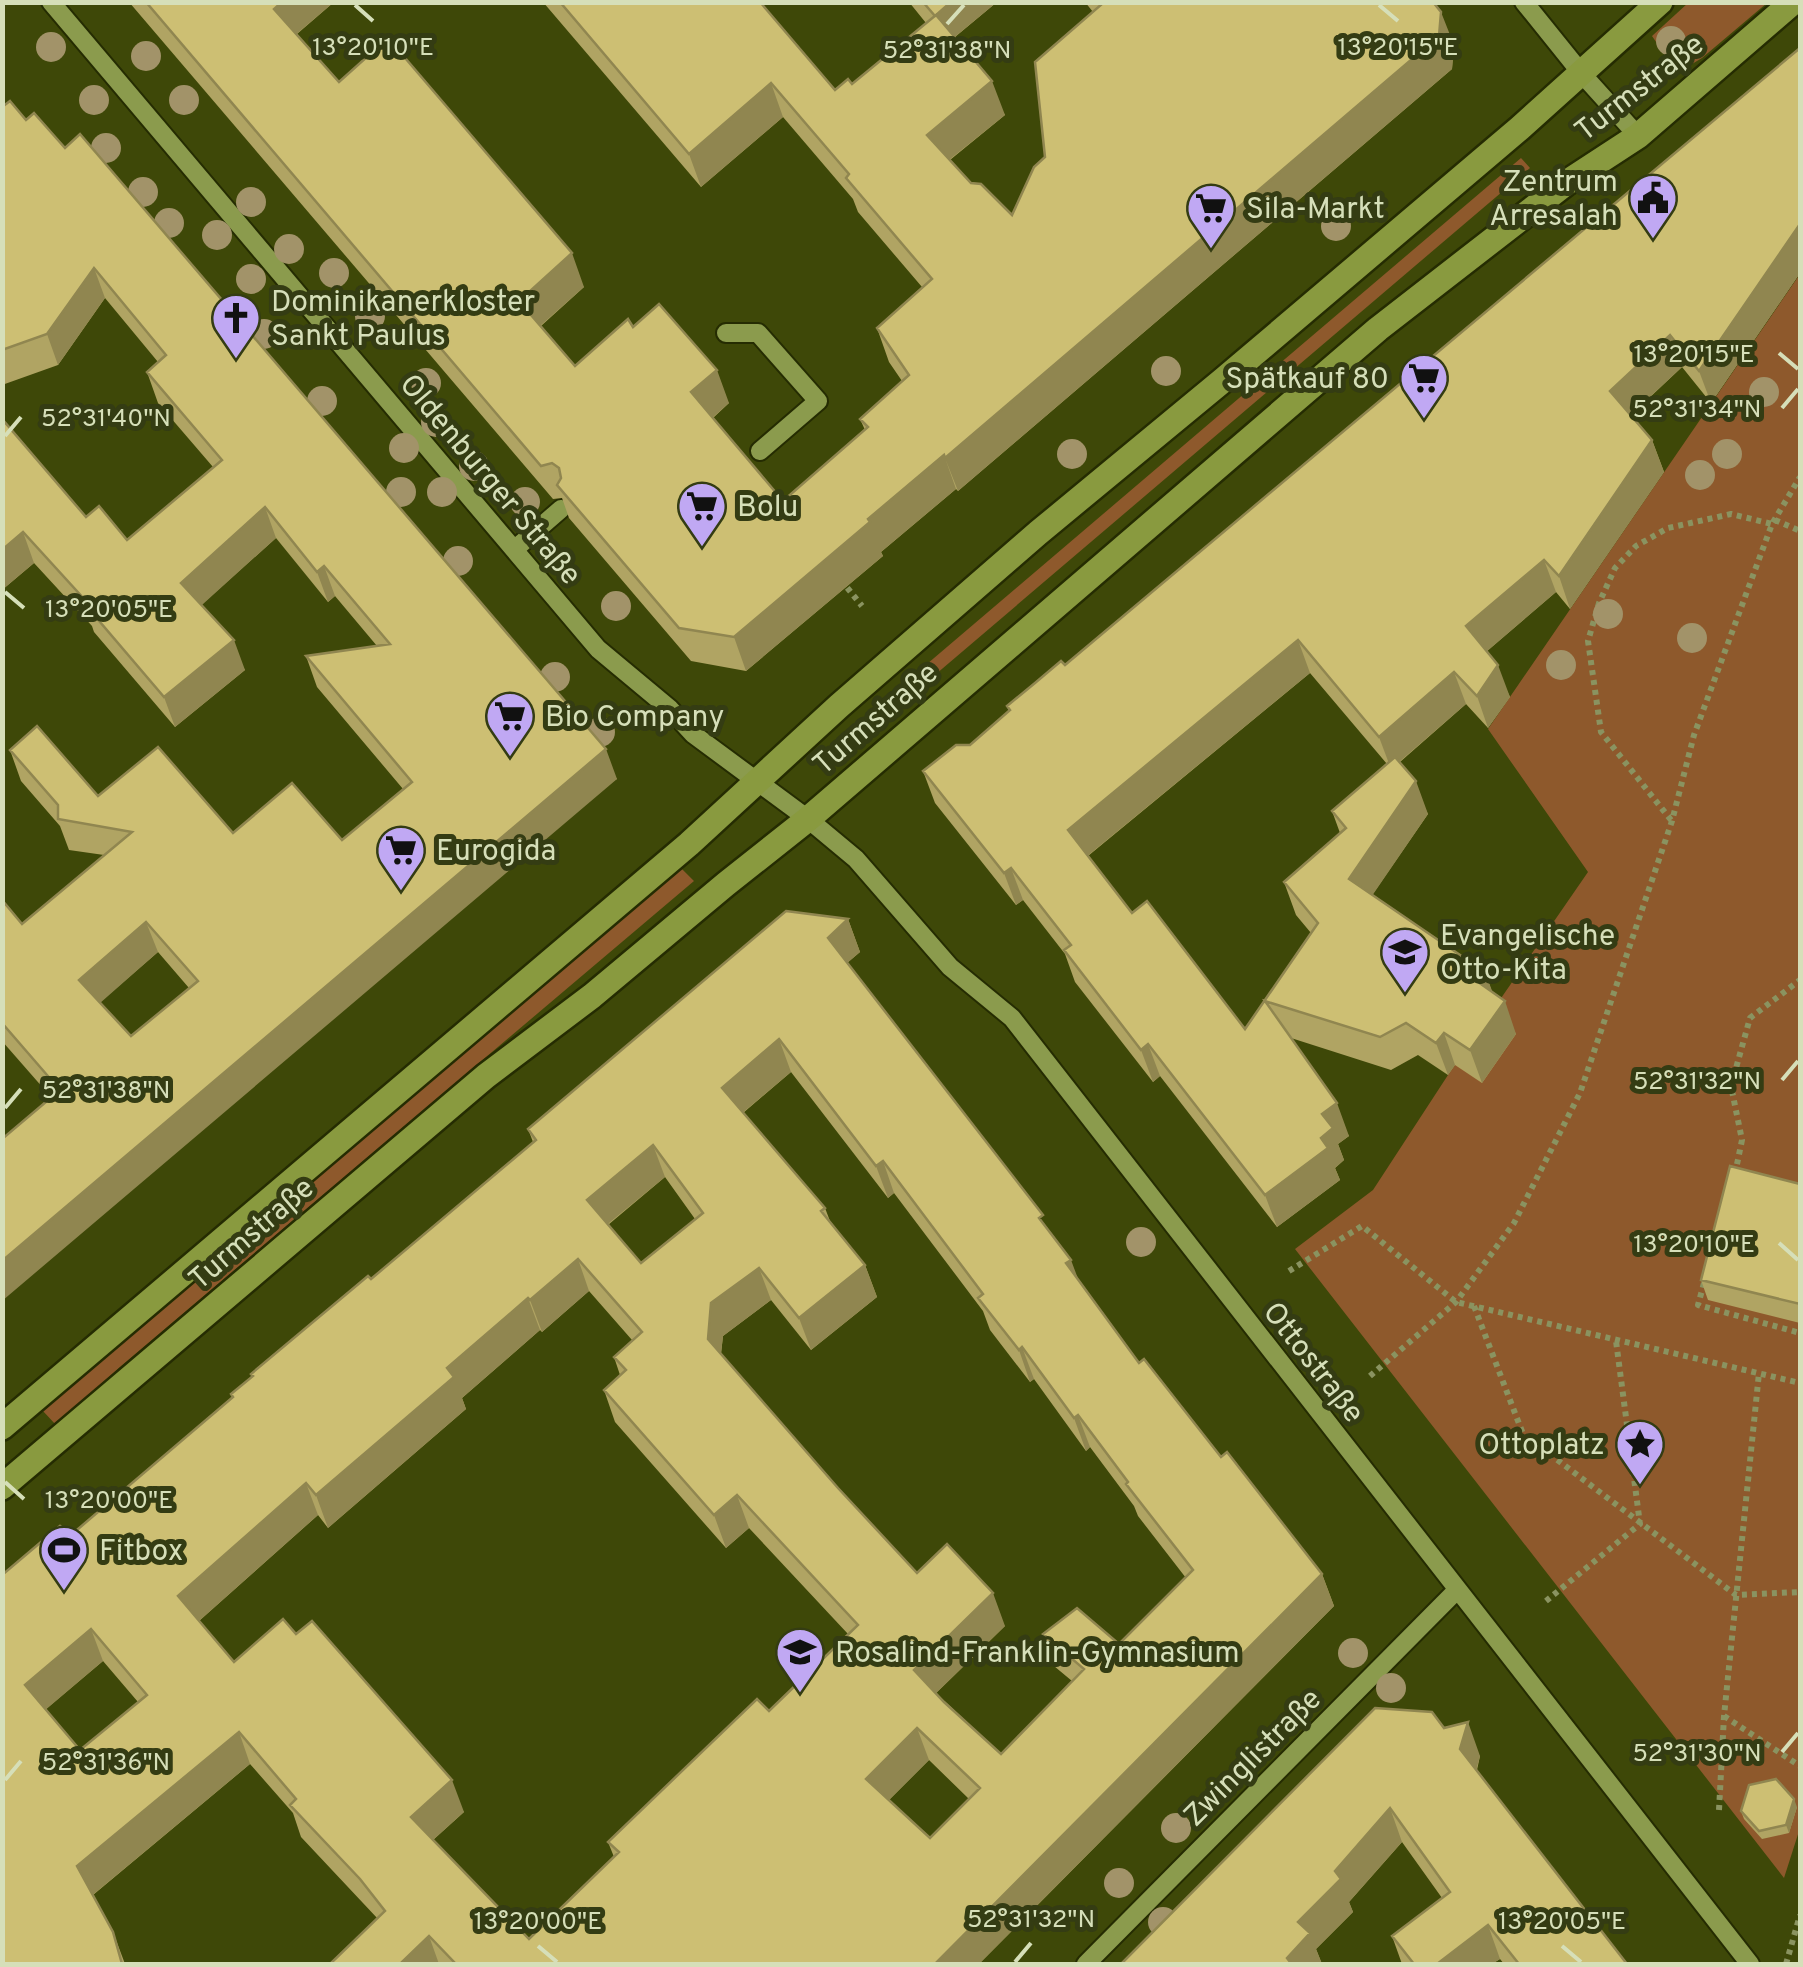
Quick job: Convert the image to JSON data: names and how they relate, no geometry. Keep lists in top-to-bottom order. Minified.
{"streets":{"main road":["Turmstraße"],"street":["Oldenburger Straße","Ottostraße","Zwinglistraße"]},"crossings":[["Turmstraße","Oldenburger Straße"],["Turmstraße","Ottostraße"],["Oldenburger Straße","Ottostraße"],["Ottostraße","Zwinglistraße"]],"places":{"public building":["Zentrum Arresalah"],"supermarket":["Sila-Markt","Spätkauf 80","Bolu","Bio Company","Eurogida"],"church":["Dominikanerkloster Sankt Paulus"],"school or university":["Evangelische Otto-Kita","Rosalind-Franklin-Gymnasium"],"place":["Ottoplatz"],"sports":["Fitbox"]},"coordinates":["13°20'15\"E","13°20'10\"E","52°31'38\"N","52°31'34\"N","52°31'40\"N","13°20'05\"E","52°31'32\"N","13°20'00\"E","52°31'30\"N","52°31'36\"N"]}
